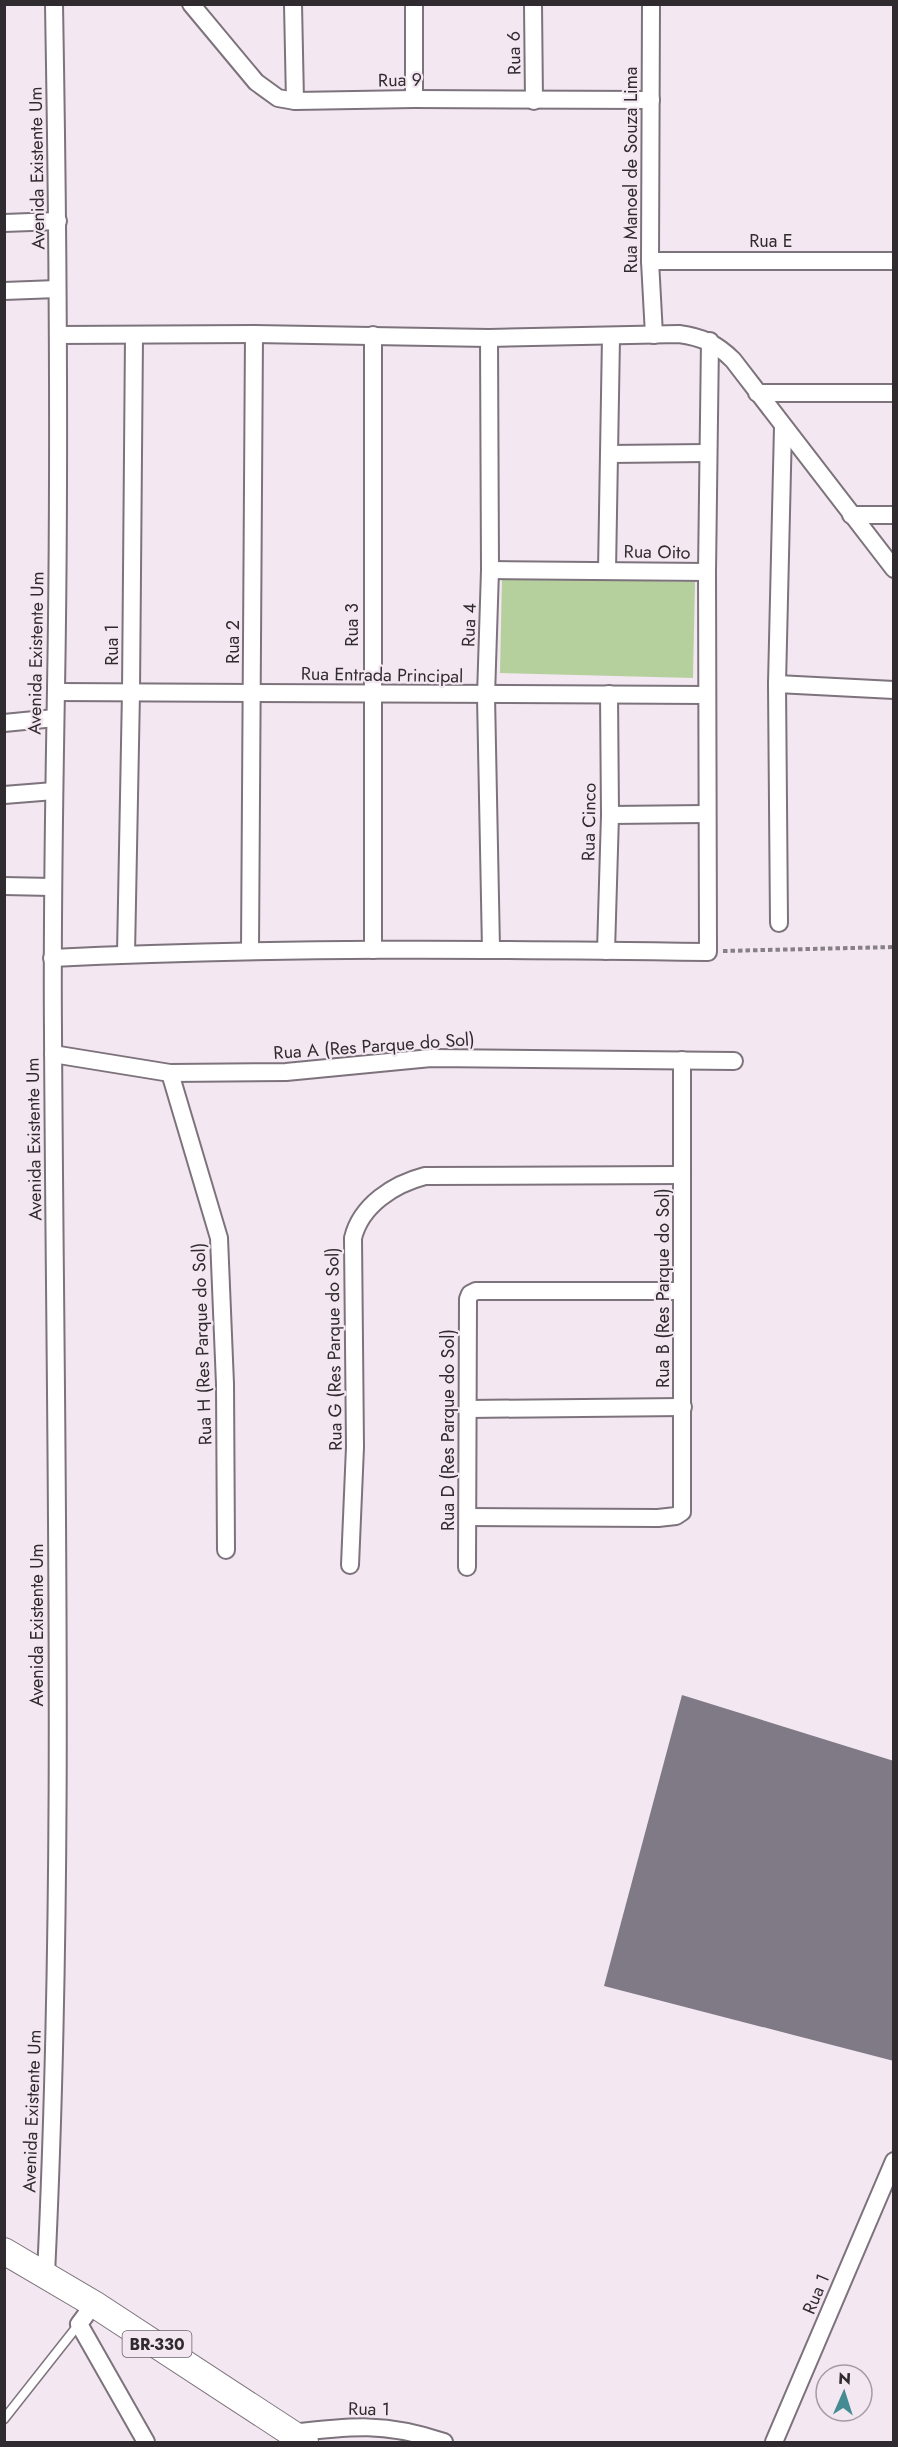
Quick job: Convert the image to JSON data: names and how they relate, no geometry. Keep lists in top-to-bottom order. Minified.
{"streets":{"main road":["BR-330"],"street":["Rua 6","Rua 9","Avenida Existente Um","Rua Manoel de Souza Lima","Rua E","Rua Oito","Rua 3","Rua 4","Rua 2","Rua 1","Rua Entrada Principal","Rua Cinco","Rua A (Res Parque do Sol)","Rua B (Res Parque do Sol)","Rua H (Res Parque do Sol)","Rua G (Res Parque do Sol)","Rua D (Res Parque do Sol)"]},"crossings":[["Rua 6","Rua 9"],["Rua 9","Rua Manoel de Souza Lima"],["Avenida Existente Um","Rua Entrada Principal"],["Avenida Existente Um","Rua A (Res Parque do Sol)"],["Avenida Existente Um","BR-330"],["Rua Manoel de Souza Lima","Rua E"],["Rua Oito","Rua 4"],["Rua 3","Rua Entrada Principal"],["Rua 4","Rua Entrada Principal"],["Rua 2","Rua Entrada Principal"],["Rua 1","Rua Entrada Principal"],["Rua 1","BR-330"],["Rua Entrada Principal","Rua Cinco"],["Rua A (Res Parque do Sol)","Rua B (Res Parque do Sol)"],["Rua A (Res Parque do Sol)","Rua H (Res Parque do Sol)"],["Rua B (Res Parque do Sol)","Rua G (Res Parque do Sol)"],["Rua B (Res Parque do Sol)","Rua D (Res Parque do Sol)"]],"north":"top"}
